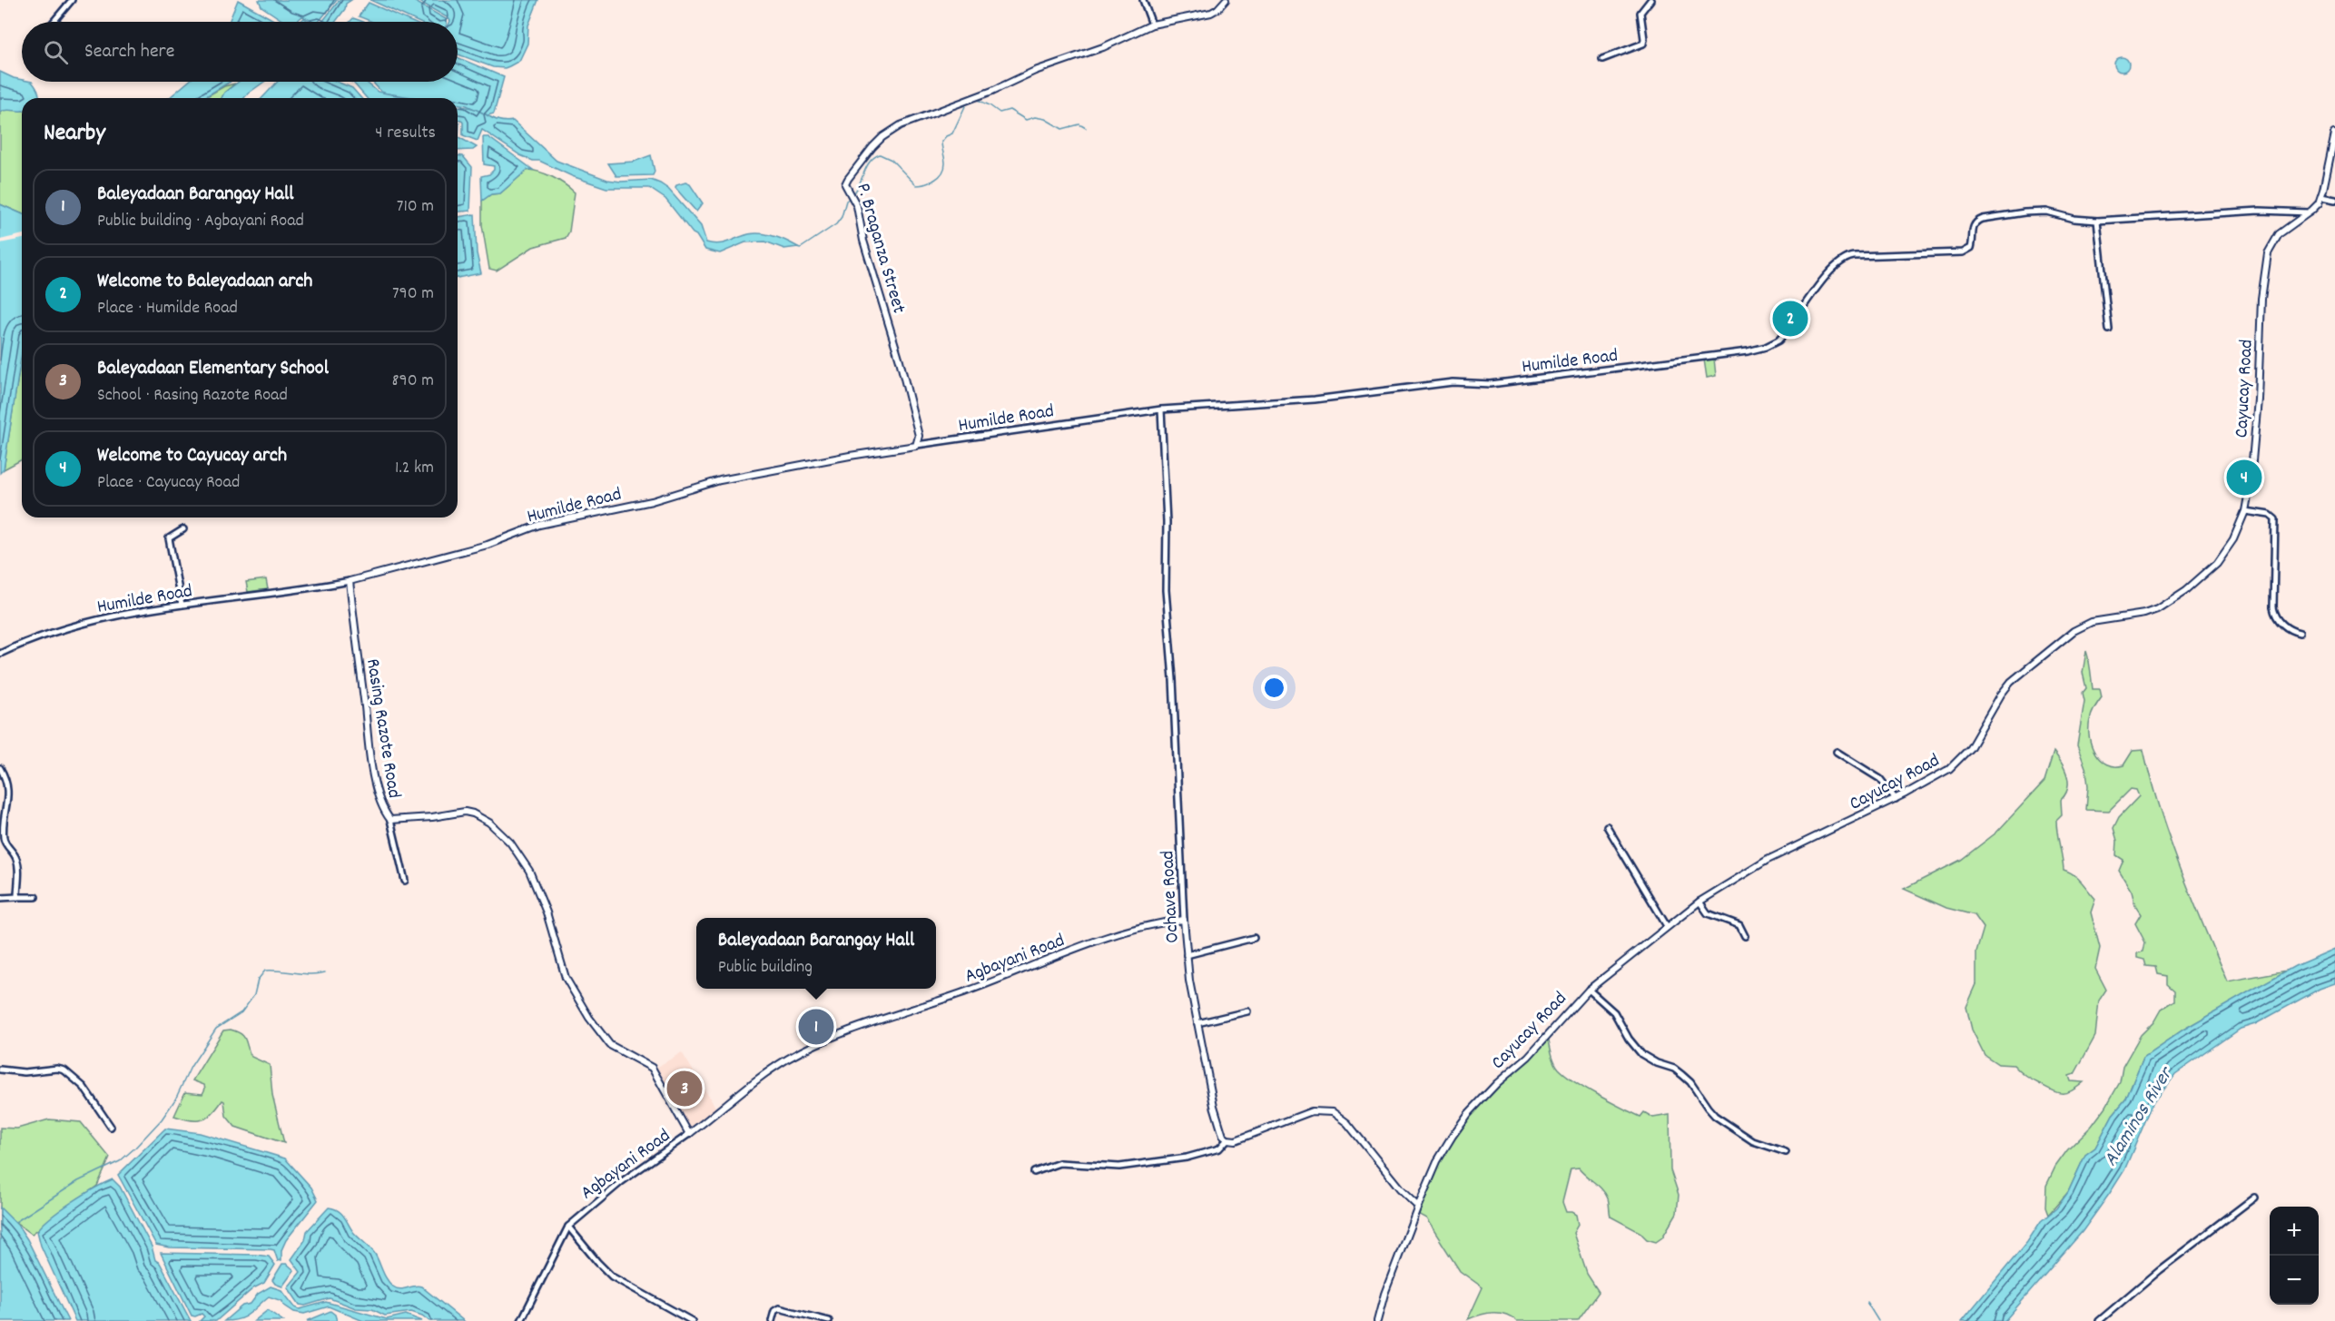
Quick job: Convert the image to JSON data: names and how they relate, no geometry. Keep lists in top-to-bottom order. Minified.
{"streets":{"street":["P. Braganza Street","Humilde Road","Cayucay Road","Rasing Razote Road","Ochave Road","Agbayani Road"]},"crossings":[["P. Braganza Street","Humilde Road"],["Humilde Road","Rasing Razote Road"],["Humilde Road","Ochave Road"],["Rasing Razote Road","Agbayani Road"],["Ochave Road","Agbayani Road"]],"water":["Alaminos River"],"page":{"search":"Search here","heading":["Nearby","4 results"],"list":[{"mark":"1","name":"Baleyadaan Barangay Hall","note":"Public building · Agbayani Road","value":"710 m"},{"mark":"2","name":"Welcome to Baleyadaan arch","note":"Place · Humilde Road","value":"790 m"},{"mark":"3","name":"Baleyadaan Elementary School","note":"School · Rasing Razote Road","value":"890 m"},{"mark":"4","name":"Welcome to Cayucay arch","note":"Place · Cayucay Road","value":"1.2 km"}],"pins":["2","4","1","3"],"popup":["Baleyadaan Barangay Hall","Public building"],"map_buttons":["+","−"]}}
